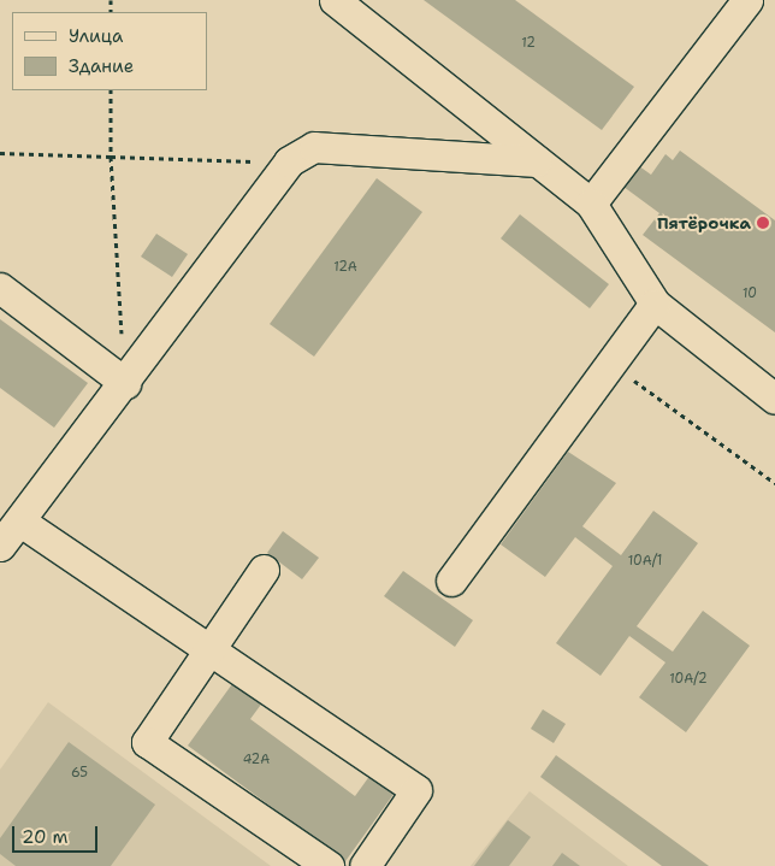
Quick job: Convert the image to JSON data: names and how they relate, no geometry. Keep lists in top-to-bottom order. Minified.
{"places":["Пятёрочка"],"house_numbers":["12","12А","10","10А/1","10А/2","42А","65"],"legend":["Улица","Здание"],"scale_bar":"20 m"}
